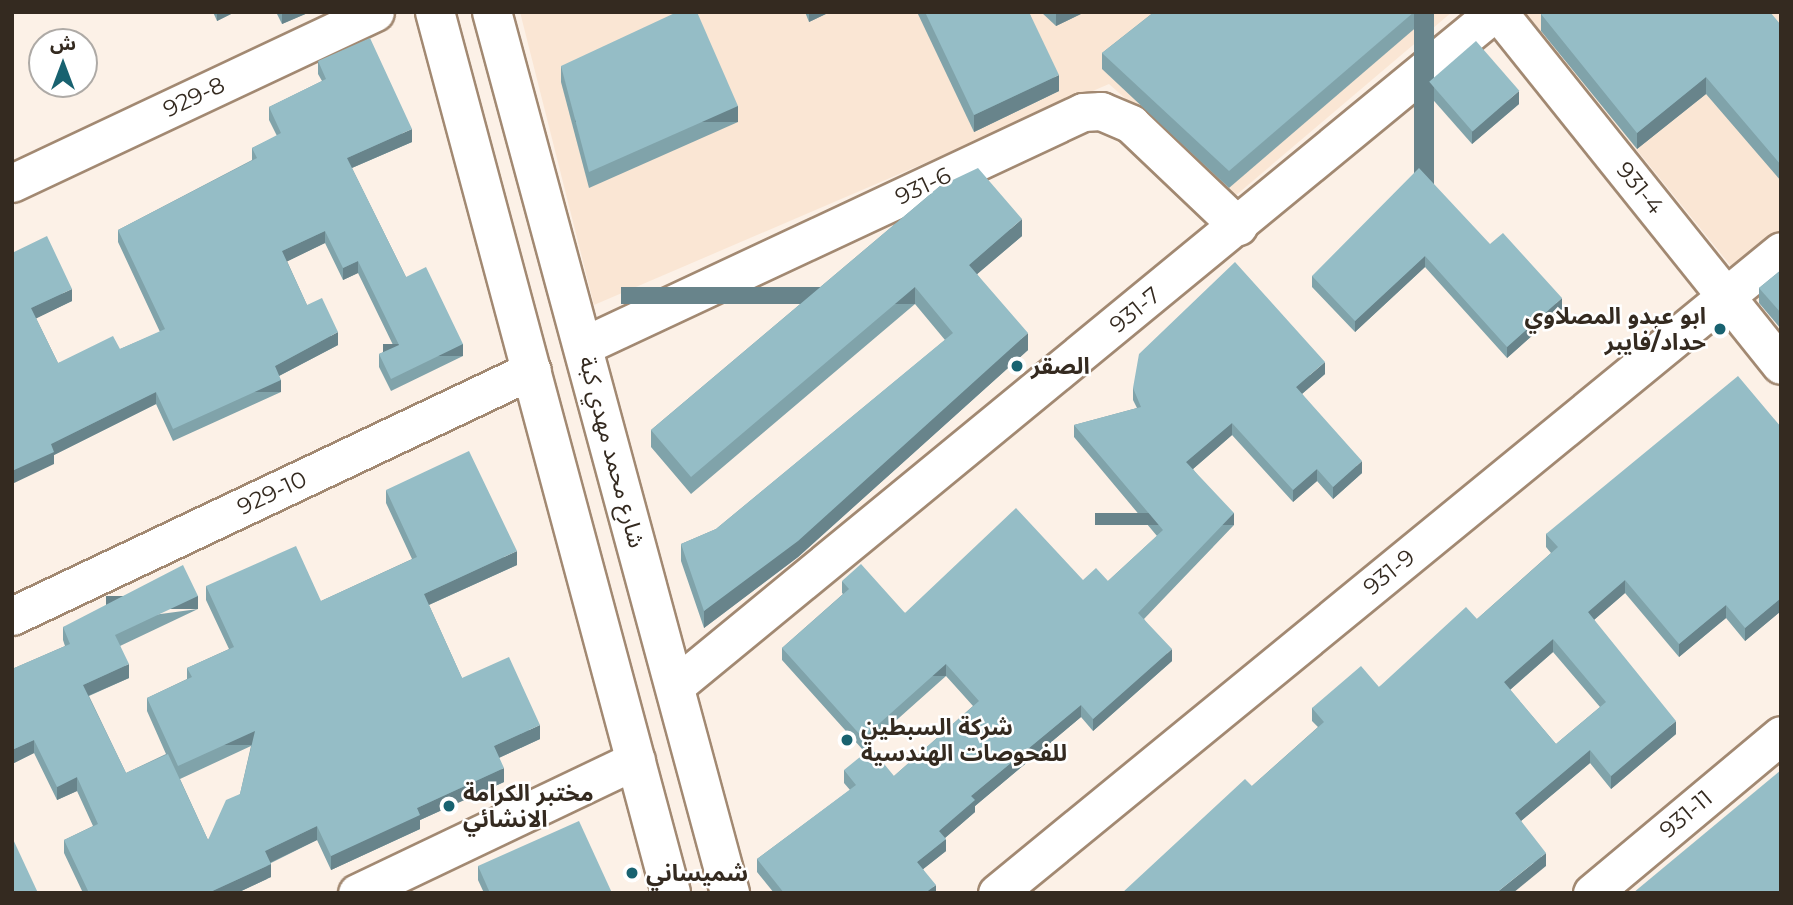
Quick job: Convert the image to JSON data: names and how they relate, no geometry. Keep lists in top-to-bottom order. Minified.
{"streets":{"street":["929-8","931-6","931-4","931-7","شارع محمد مهدي كبة","929-10","931-9","931-11"]},"crossings":[["931-6","931-7"],["931-6","شارع محمد مهدي كبة"],["931-4","931-7"],["931-4","931-9"],["931-7","شارع محمد مهدي كبة"]],"places":["ابو عبدو المصلاوي حداد/فايبر","الصقر","شركة السبطين للفحوصات الهندسية","مختبر الكرامة الانشائي","شميساني"],"north":"top"}
